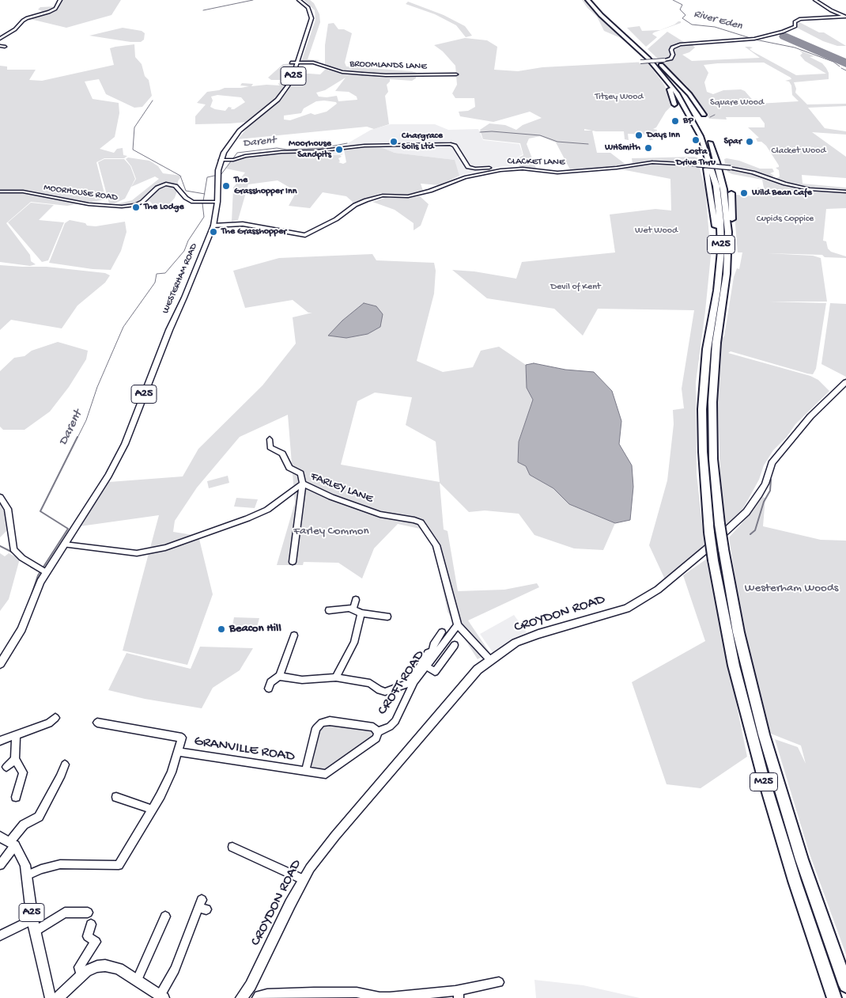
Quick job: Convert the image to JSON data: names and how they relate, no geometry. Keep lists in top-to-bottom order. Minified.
{"streets":{"highway":["M25"],"main road":["A25","WESTERHAM ROAD","CROYDON ROAD"],"street":["BROOMLANDS LANE","CLACKET LANE","MOORHOUSE ROAD","FARLEY LANE","CROFT ROAD","GRANVILLE ROAD"]},"crossings":[["BROOMLANDS LANE","WESTERHAM ROAD"],["A25","WESTERHAM ROAD"],["CLACKET LANE","WESTERHAM ROAD"],["MOORHOUSE ROAD","WESTERHAM ROAD"],["WESTERHAM ROAD","FARLEY LANE"],["FARLEY LANE","CROYDON ROAD"],["FARLEY LANE","CROFT ROAD"],["CROFT ROAD","GRANVILLE ROAD"]],"water":["River Eden","Darent"],"parks":["Titsey Wood","Square Wood","Clacket Wood","Cupids Coppice","Wet Wood","Devil of Kent","Farley Common","Westerham Woods"],"places":["BP","Days Inn","Costa Drive Thru","Chargrace Soils Ltd","Spar","WHSmith","Moorhouse Sandpits","The Grasshopper Inn","Wild Bean Cafe","The Lodge","The Grasshopper","Beacon Hill"]}
